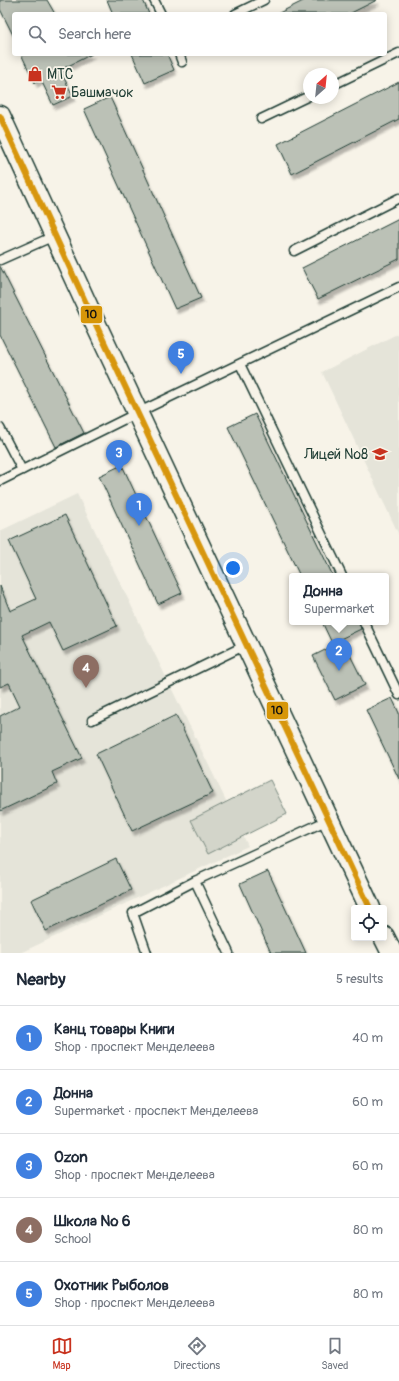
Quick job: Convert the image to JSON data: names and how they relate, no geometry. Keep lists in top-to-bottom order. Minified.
{"places":{"shop":["МТС"],"supermarket":["Башмачок"],"school or university":["Лицей №8"]},"lines":["transit line 10"],"north":"top right","page":{"search":"Search here","pins":["5","3","1","2","4"],"popup":["Донна","Supermarket"],"heading":["Nearby","5 results"],"list":[{"mark":"1","name":"Канц товары Книги","note":"Shop · проспект Менделеева","value":"40 m"},{"mark":"2","name":"Донна","note":"Supermarket · проспект Менделеева","value":"60 m"},{"mark":"3","name":"Ozon","note":"Shop · проспект Менделеева","value":"60 m"},{"mark":"4","name":"Школа № 6","note":"School","value":"80 m"},{"mark":"5","name":"Охотник Рыболов","note":"Shop · проспект Менделеева","value":"80 m"}],"nav":["Map","Directions","Saved"]}}
